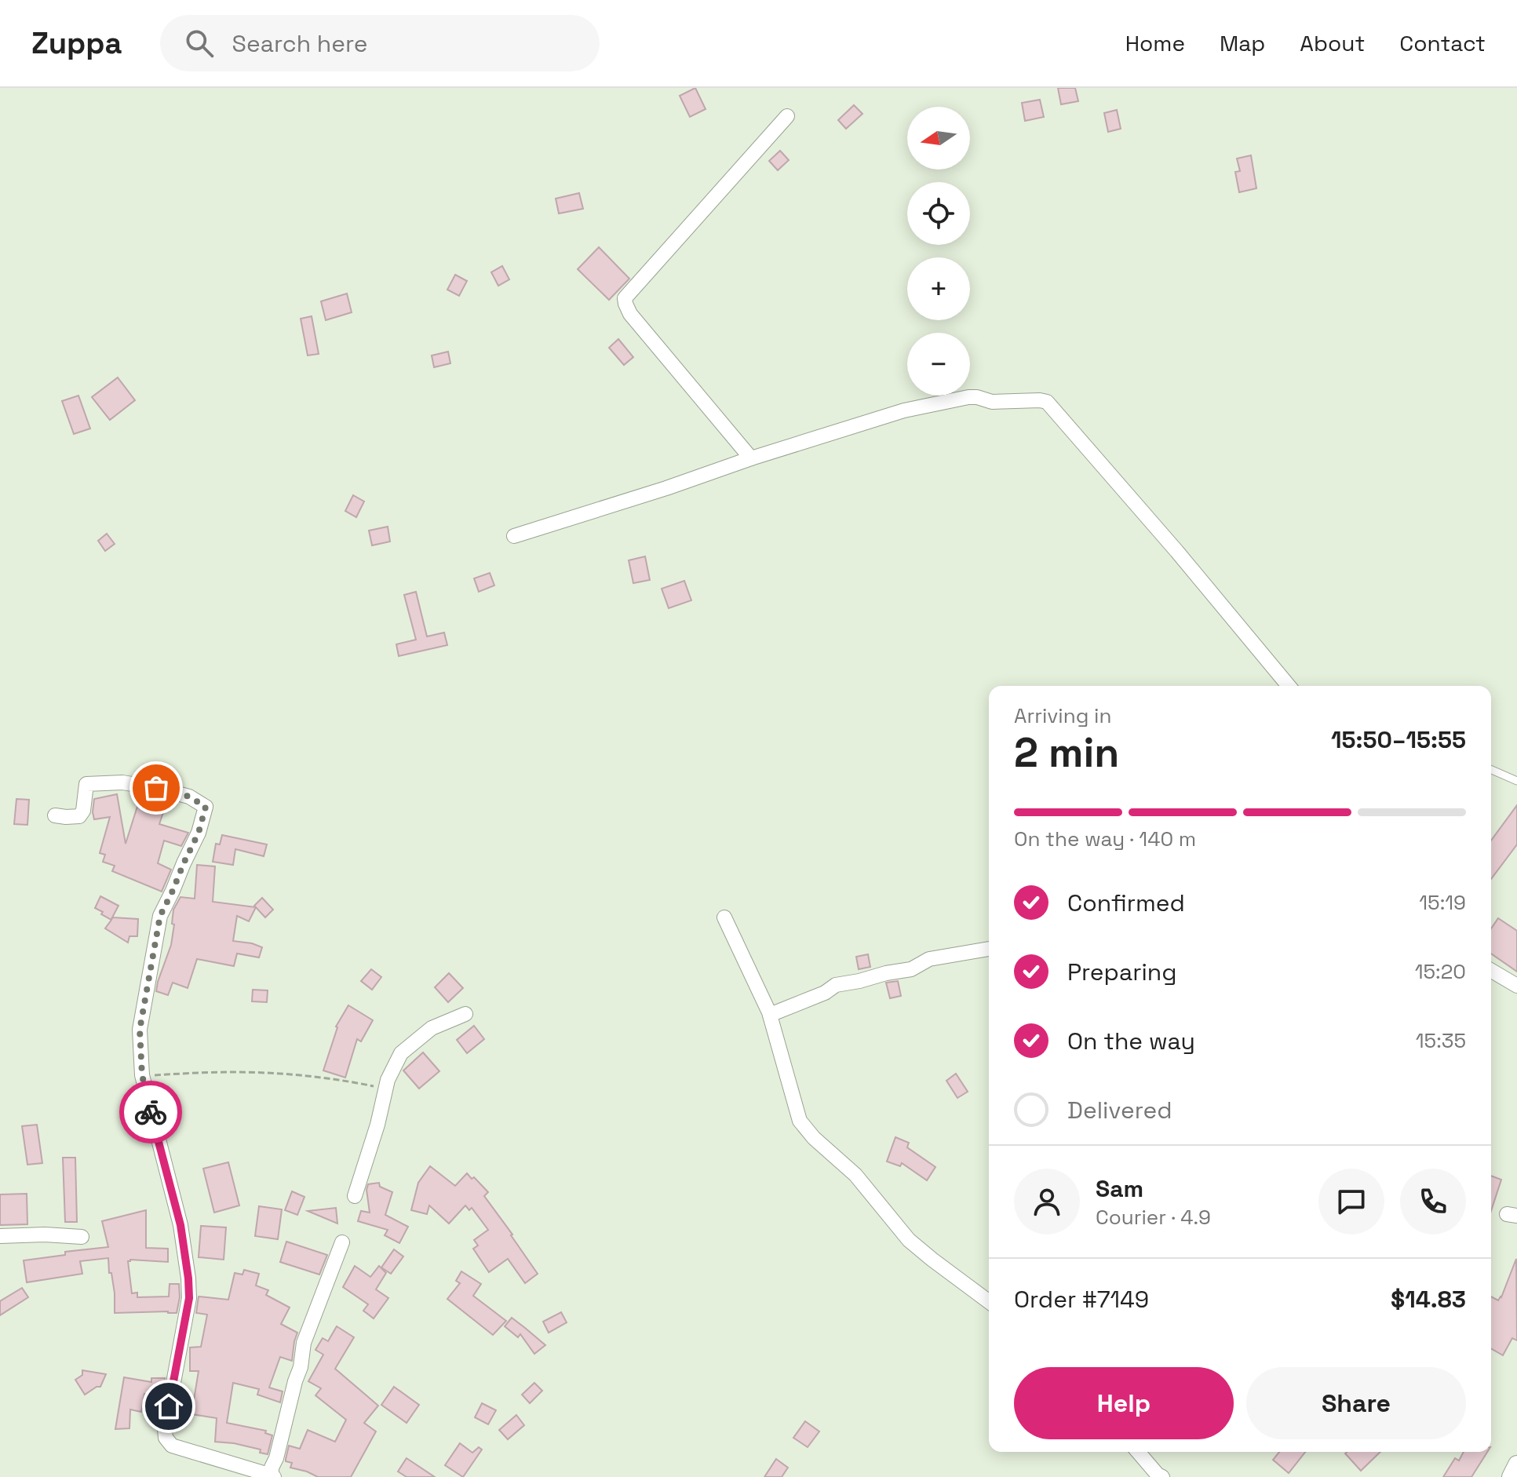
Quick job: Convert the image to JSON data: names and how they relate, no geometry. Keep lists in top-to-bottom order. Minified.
{"north":"left","page":{"header":"Zuppa","search":"Search here","nav":["Home","Map","About","Contact"],"map_buttons":["+","−"],"heading":["2 min","Arriving in","15:50–15:55"],"panel":["Sam","Courier · 4.9","Order #7149","$14.83"],"bar":"On the way · 140 m","list":[["Confirmed","15:19"],["Preparing","15:20"],["On the way","15:35"],"Delivered"],"buttons":["Help","Share"]}}
